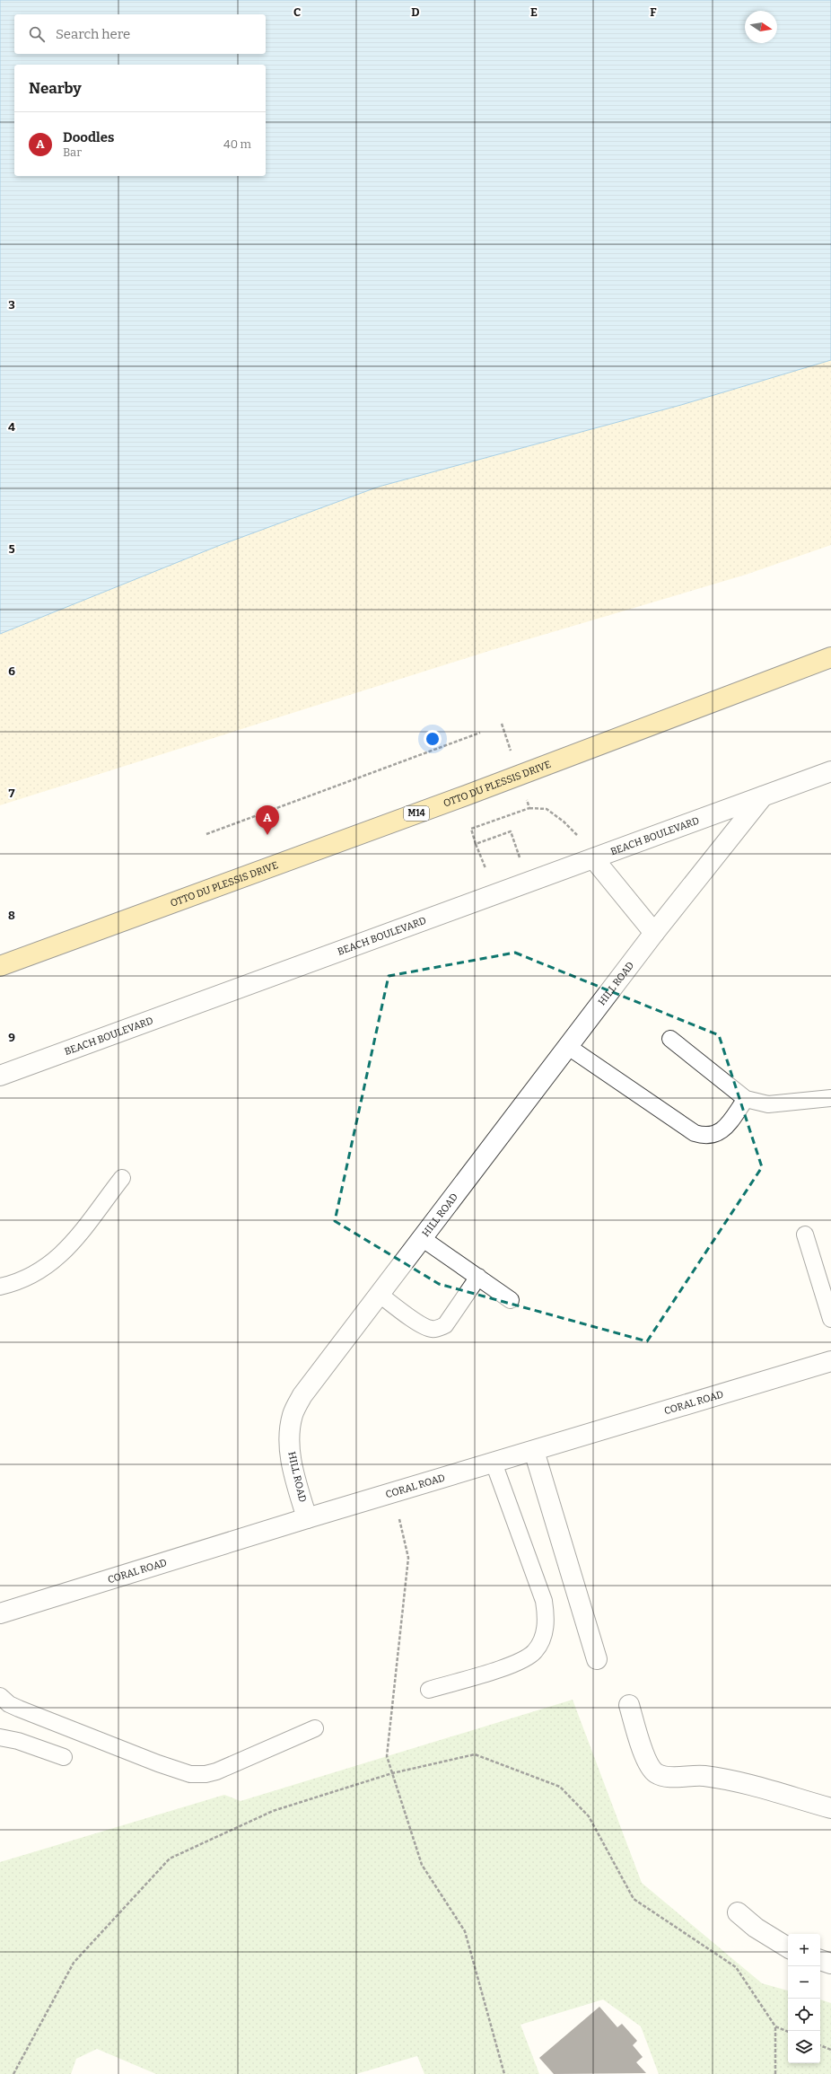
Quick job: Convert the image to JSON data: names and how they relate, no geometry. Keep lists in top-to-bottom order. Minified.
{"streets":{"main road":["OTTO DU PLESSIS DRIVE","M14"],"street":["BEACH BOULEVARD","HILL ROAD","CORAL ROAD"]},"crossings":[["BEACH BOULEVARD","HILL ROAD"],["HILL ROAD","CORAL ROAD"]],"north":"right","page":{"search":"Search here","heading":"Nearby","list":[{"mark":"A","name":"Doodles","note":"Bar","value":"40 m"}],"pins":"A","map_buttons":["+","−"]},"grid":{"columns":["C","D","E","F"],"rows":["3","4","5","6","7","8","9"]}}
